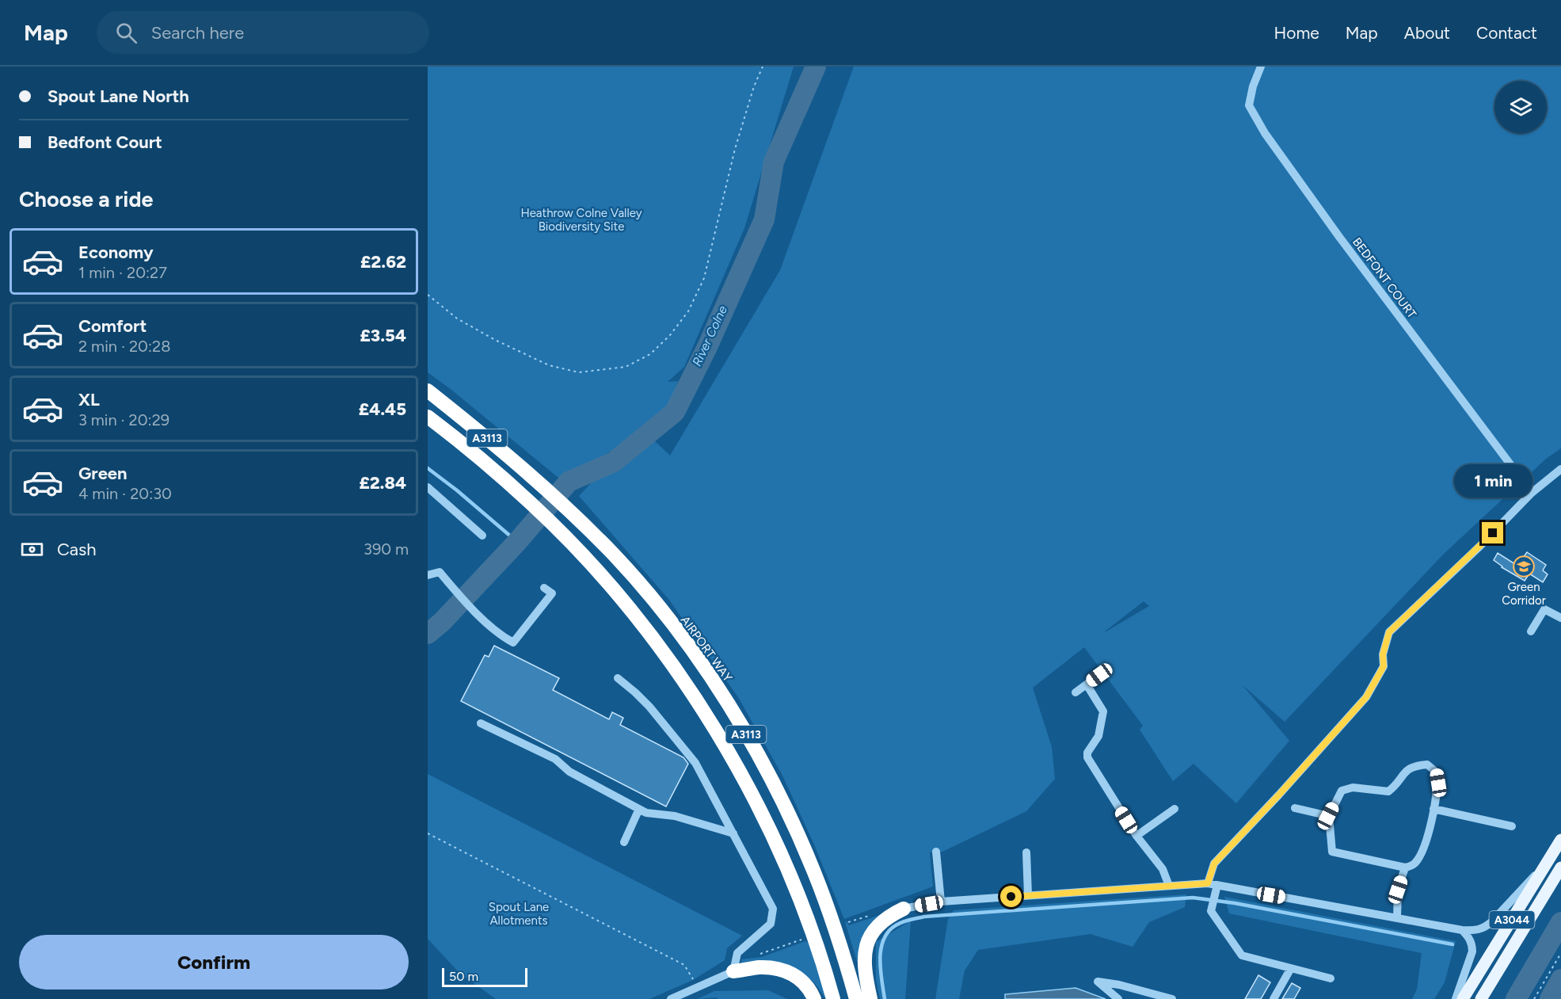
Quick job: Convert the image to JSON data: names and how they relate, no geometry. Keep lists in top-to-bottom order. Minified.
{"streets":{"highway":["A3113","AIRPORT WAY"],"main road":["A3044"],"street":["BEDFONT COURT"]},"water":["River Colne"],"parks":["Heathrow Colne Valley Biodiversity Site","Spout Lane Allotments"],"places":{"school or university":["Green Corridor"]},"scale_bar":"50 m","page":{"header":"Map","search":"Search here","nav":["Home","Map","About","Contact"],"banner":["Spout Lane North","Bedfont Court"],"heading":"Choose a ride","list":[{"name":"Economy","note":"1 min · 20:27","value":"£2.62"},{"name":"Comfort","note":"2 min · 20:28","value":"£3.54"},{"name":"XL","note":"3 min · 20:29","value":"£4.45"},{"name":"Green","note":"4 min · 20:30","value":"£2.84"}],"bubble":"1 min","pay":["Cash","390 m"],"buttons":"Confirm","scale":"50 m"}}
